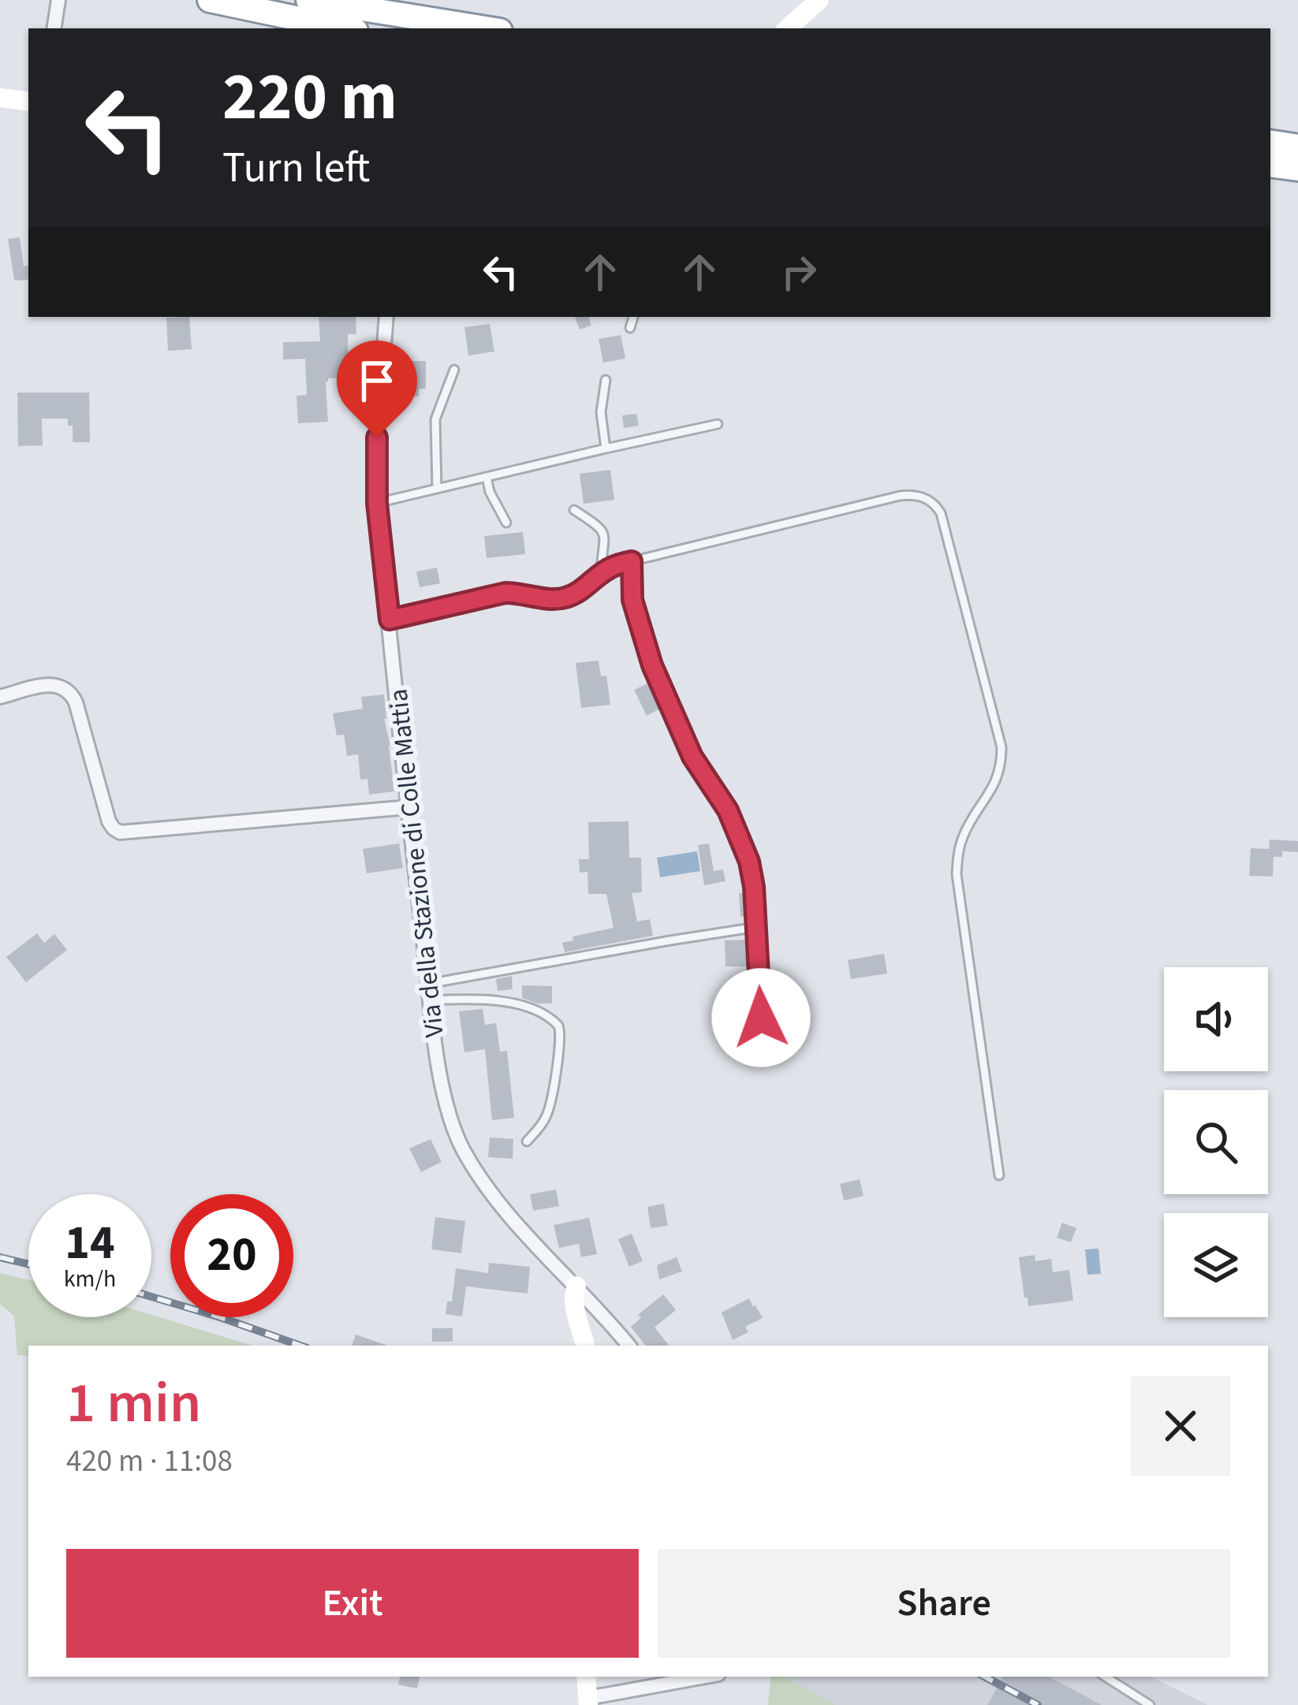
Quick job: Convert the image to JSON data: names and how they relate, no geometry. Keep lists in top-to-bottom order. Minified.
{"streets":{"street":["Via della Stazione di Colle Mattia"]},"page":{"turn":["220 m","Turn left"],"speed":"14 km/h","limit":"20","heading":["1 min","420 m · 11:08"],"buttons":["Exit","Share"]}}
